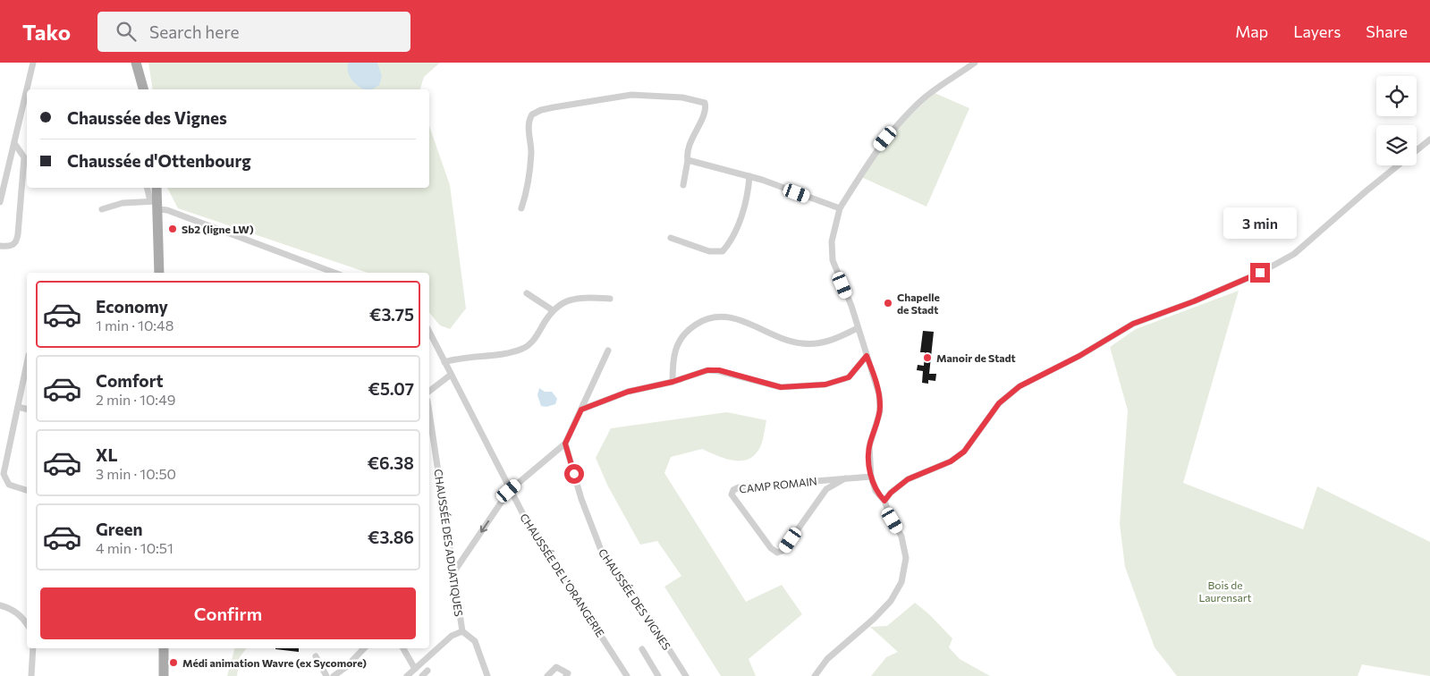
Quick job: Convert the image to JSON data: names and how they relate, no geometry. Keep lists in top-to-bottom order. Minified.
{"streets":{"street":["CAMP ROMAIN","CHAUSSÉE DES ADUATIQUES","CHAUSSÉE DE L'ORANGERIE","CHAUSSÉE DES VIGNES"]},"parks":["Bois de Laurensart"],"places":["Sb2 (ligne LW)","Chapelle de Stadt","Manoir de Stadt","Médi animation Wavre (ex Sycomore)"],"page":{"header":"Tako","search":"Search here","nav":["Map","Layers","Share"],"banner":["Chaussée des Vignes","Chaussée d'Ottenbourg"],"bubble":"3 min","list":[{"name":"Economy","note":"1 min · 10:48","value":"€3.75"},{"name":"Comfort","note":"2 min · 10:49","value":"€5.07"},{"name":"XL","note":"3 min · 10:50","value":"€6.38"},{"name":"Green","note":"4 min · 10:51","value":"€3.86"}],"buttons":"Confirm"}}
